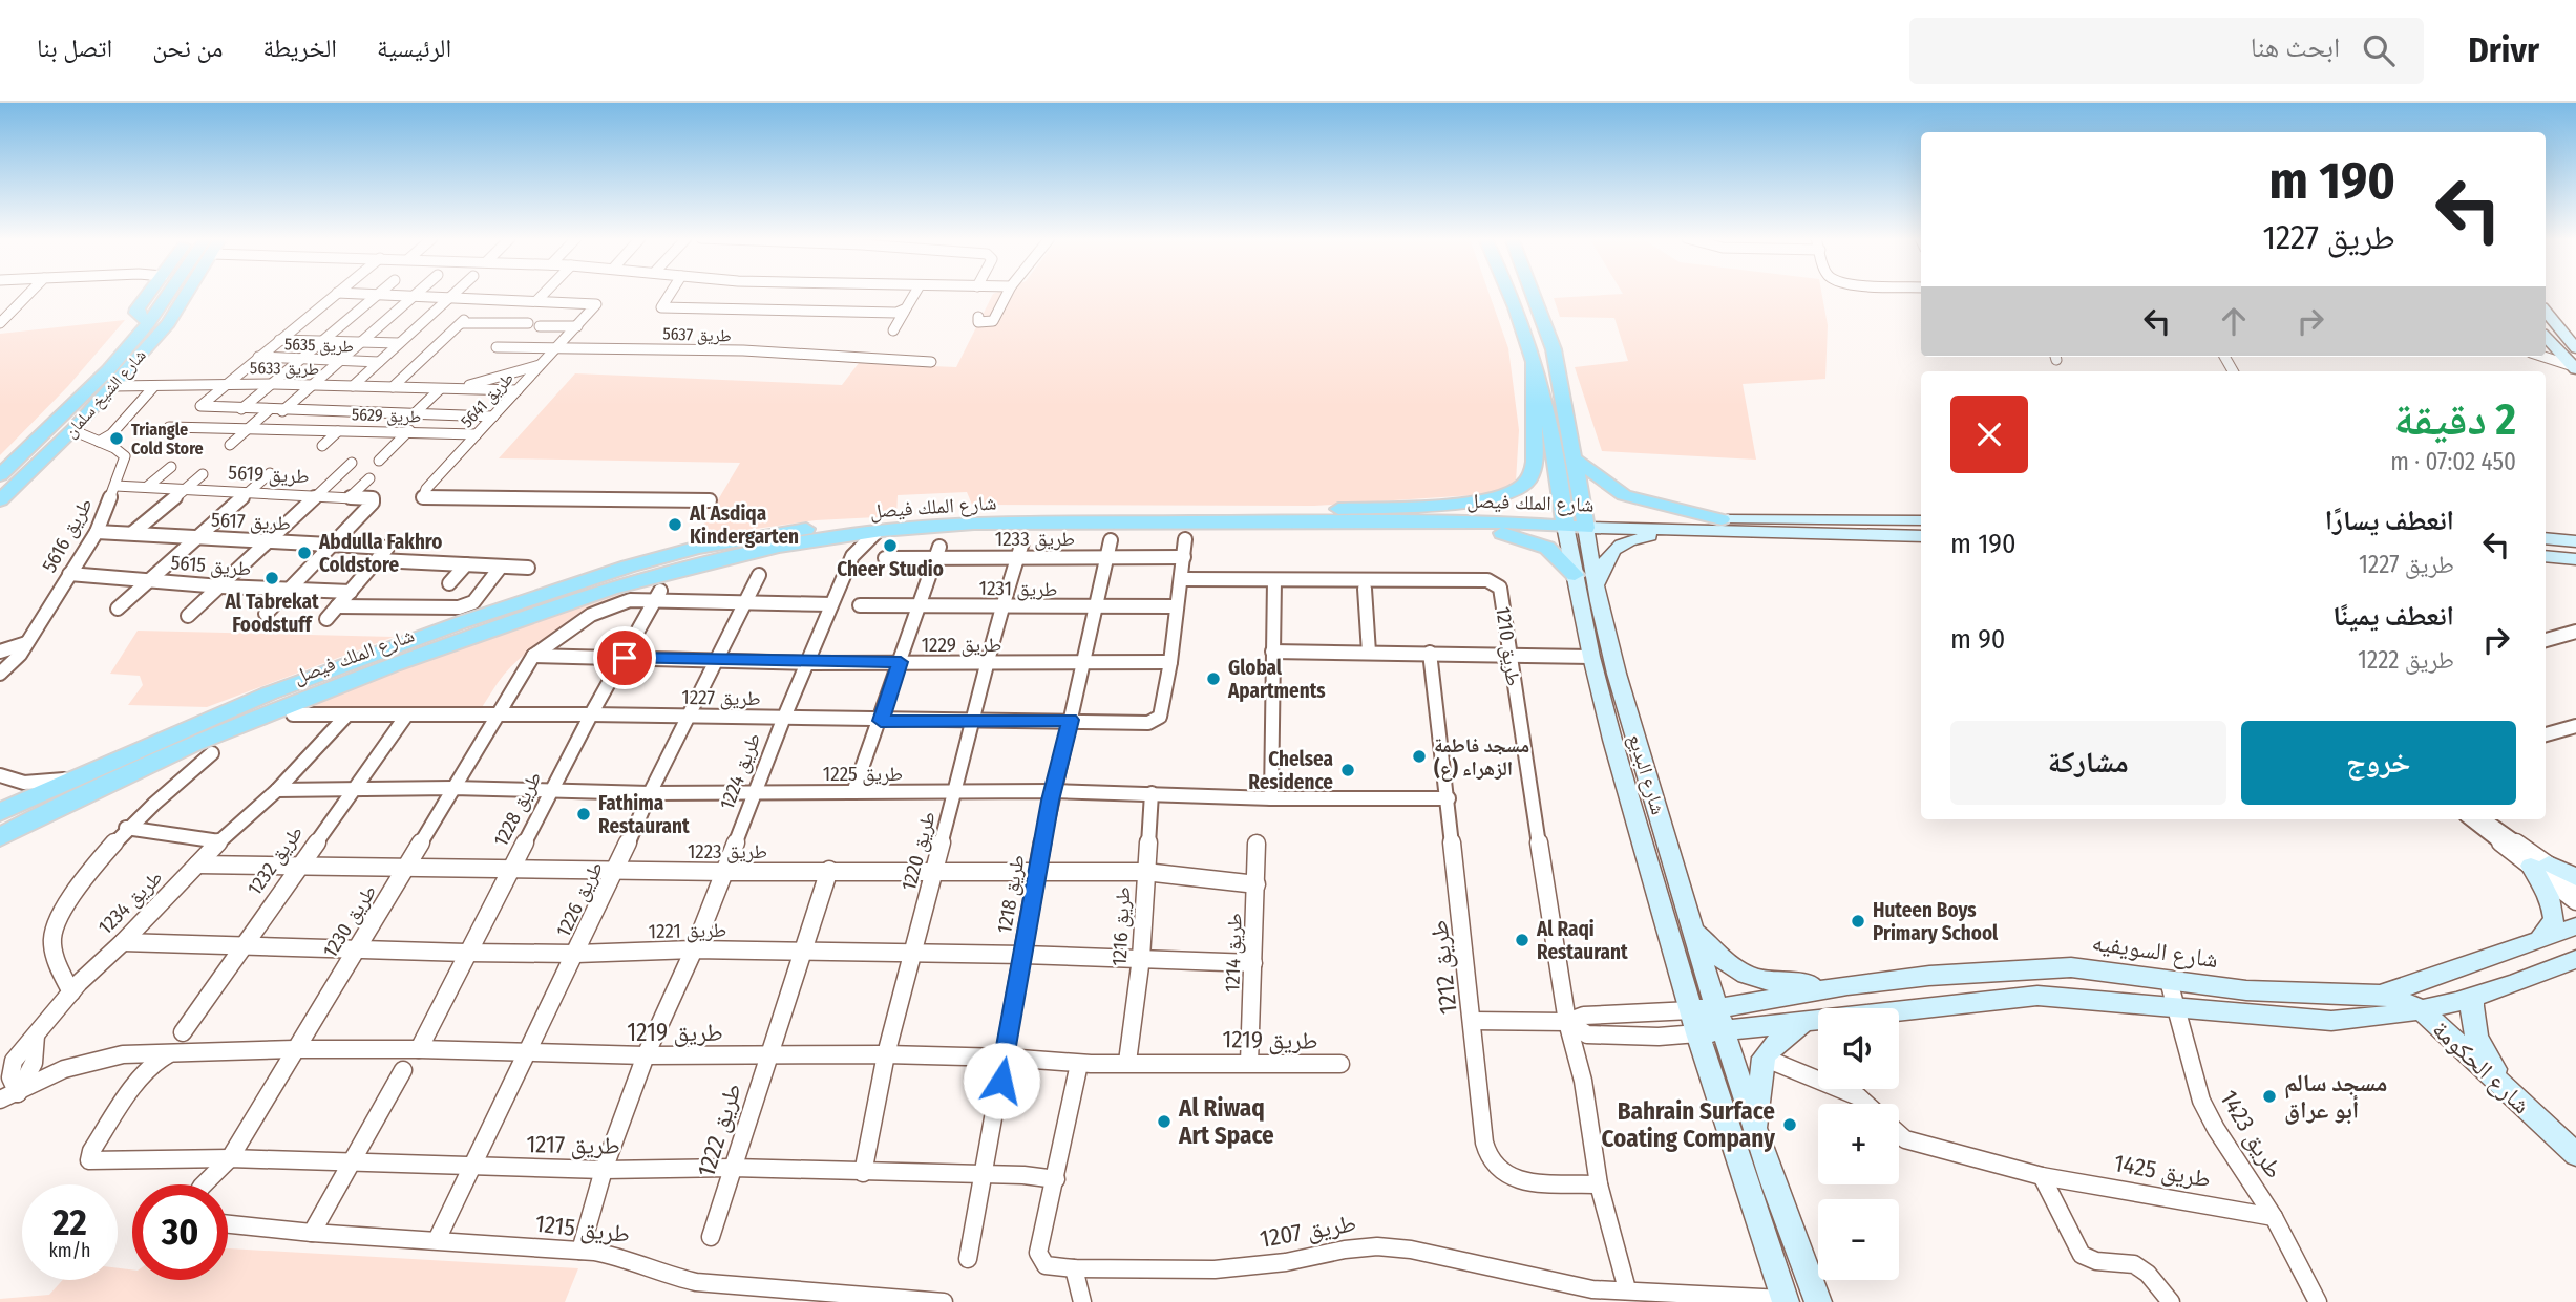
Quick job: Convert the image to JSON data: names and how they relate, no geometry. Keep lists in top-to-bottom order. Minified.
{"streets":{"main road":["شارع الشيخ سلمان","شارع الملك فيصل","شارع البديع"],"street":["طريق 5637","طريق 5635","طريق 5633","طريق 5641","طريق 5629","طريق 5619","طريق 5617","طريق 5616","طريق 1233","طريق 5615","طريق 1231","طريق 1229","طريق 1210","طريق 1227","طريق 1224","طريق 1225","طريق 1228","طريق 1223","طريق 1220","طريق 1232","طريق 1218","طريق 1226","طريق 1234","طريق 1230","طريق 1216","طريق 1221","شارع السويفيه","طريق 1214","طريق 1212","طريق 1219","شارع الحكومة","طريق 1222","طريق 1423","طريق 1217","طريق 1425","طريق 1215","طريق 1207"]},"crossings":[["طريق 5637","طريق 5641"],["طريق 5633","شارع الشيخ سلمان"],["طريق 5633","طريق 5641"],["شارع الشيخ سلمان","طريق 5616"],["طريق 5641","طريق 5629"],["طريق 5619","طريق 5617"],["طريق 5619","طريق 5616"],["شارع الملك فيصل","طريق 1224"],["شارع الملك فيصل","شارع البديع"],["طريق 5617","طريق 5616"],["طريق 5616","طريق 5615"],["طريق 1233","طريق 1220"],["طريق 1233","طريق 1218"],["طريق 1231","طريق 1220"],["طريق 1231","طريق 1218"],["طريق 1229","طريق 1227"],["طريق 1229","طريق 1224"],["طريق 1229","طريق 1228"],["طريق 1229","طريق 1220"],["طريق 1229","طريق 1218"],["طريق 1229","طريق 1226"],["طريق 1229","طريق 1230"],["طريق 1210","طريق 1212"],["طريق 1210","طريق 1207"],["طريق 1227","طريق 1224"],["طريق 1227","طريق 1228"],["طريق 1227","طريق 1220"],["طريق 1227","طريق 1232"],["طريق 1227","طريق 1218"],["طريق 1227","طريق 1226"],["طريق 1227","طريق 1234"],["طريق 1227","طريق 1230"],["طريق 1224","طريق 1225"],["طريق 1224","طريق 1223"],["طريق 1224","طريق 1221"],["طريق 1224","طريق 1219"],["طريق 1224","طريق 1217"],["طريق 1224","طريق 1215"],["طريق 1225","طريق 1228"],["طريق 1225","طريق 1220"],["طريق 1225","طريق 1232"],["طريق 1225","طريق 1218"],["طريق 1225","طريق 1226"],["طريق 1225","طريق 1234"],["طريق 1225","طريق 1230"],["طريق 1225","طريق 1216"],["طريق 1225","طريق 1212"],["شارع البديع","شارع السويفيه"],["شارع البديع","طريق 1207"],["طريق 1228","طريق 1223"],["طريق 1228","طريق 1221"],["طريق 1228","طريق 1219"],["طريق 1223","طريق 1220"],["طريق 1223","طريق 1232"],["طريق 1223","طريق 1218"],["طريق 1223","طريق 1226"],["طريق 1223","طريق 1234"],["طريق 1223","طريق 1230"],["طريق 1223","طريق 1216"],["طريق 1223","طريق 1214"],["طريق 1223","طريق 1222"],["طريق 1220","طريق 1221"],["طريق 1220","طريق 1219"],["طريق 1220","طريق 1217"],["طريق 1232","طريق 1221"],["طريق 1218","طريق 1221"],["طريق 1218","طريق 1219"],["طريق 1218","طريق 1217"],["طريق 1226","طريق 1221"],["طريق 1226","طريق 1219"],["طريق 1226","طريق 1217"],["طريق 1226","طريق 1215"],["طريق 1234","طريق 1221"],["طريق 1234","طريق 1219"],["طريق 1230","طريق 1221"],["طريق 1230","طريق 1219"],["طريق 1230","طريق 1217"],["طريق 1216","طريق 1221"],["طريق 1216","طريق 1219"],["طريق 1221","طريق 1214"],["طريق 1221","طريق 1222"],["شارع السويفيه","شارع الحكومة"],["شارع السويفيه","طريق 1423"],["طريق 1214","طريق 1219"],["طريق 1219","طريق 1222"],["طريق 1219","طريق 1217"],["طريق 1219","طريق 1207"],["طريق 1222","طريق 1217"],["طريق 1423","طريق 1425"],["طريق 1217","طريق 1207"]],"places":["Triangle Cold Store","Al Asdiqa Kindergarten","Cheer Studio","Abdulla Fakhro Coldstore","Al Tabrekat Foodstuff","Global Apartments","مسجد فاطمة الزهراء (ع)","Chelsea Residence","Fathima Restaurant","Huteen Boys Primary School","Al Raqi Restaurant","مسجد سالم أبو عراق","Al Riwaq Art Space","Bahrain Surface Coating Company"],"page":{"header":"Drivr","search":"ابحث هنا","nav":["الرئيسية","الخريطة","من نحن","اتصل بنا"],"turn":["190 m","طريق 1227"],"heading":["2 دقيقة","450 m · 07:02"],"list":[{"name":"انعطف يسارًا","note":"طريق 1227","value":"190 m"},{"name":"انعطف يمينًا","note":"طريق 1222","value":"90 m"}],"buttons":["خروج","مشاركة"],"map_buttons":["+","−"],"speed":"22 km/h","limit":"30"}}
